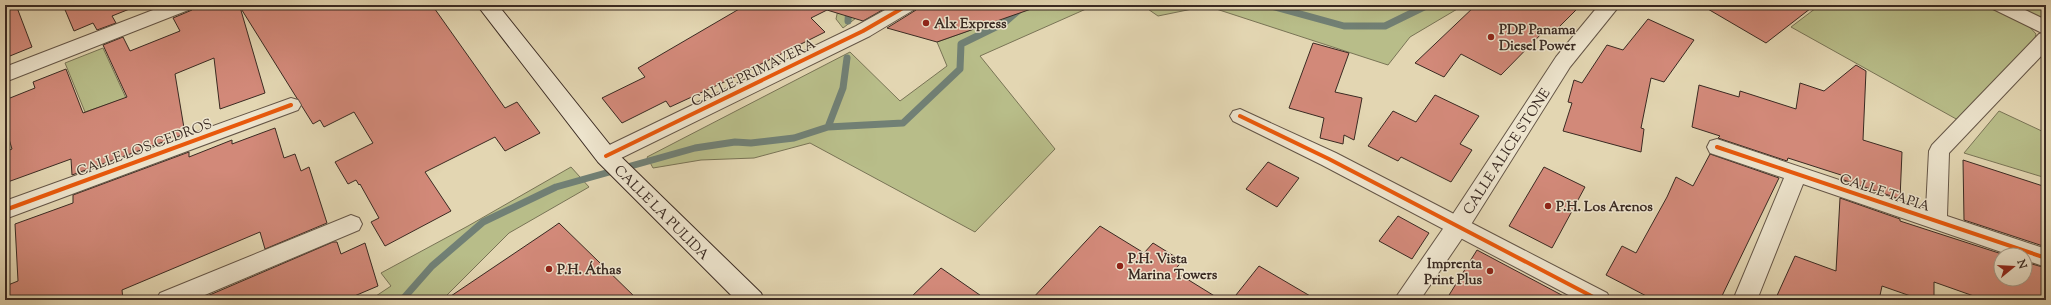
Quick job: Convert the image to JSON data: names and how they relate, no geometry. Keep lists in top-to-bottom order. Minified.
{"streets":{"main road":["CALLE ALICE STONE","CALLE LA PULIDA"],"street":["CALLE PRIMAVERA","CALLE LOS CEDROS","CALLE TAPIA"]},"crossings":[["CALLE PRIMAVERA","CALLE LA PULIDA"]],"places":["Alx Express","PDP Panama Diesel Power","P.H. Los Arenos","P.H. Vista Marina Towers","P.H. Áthas","Imprenta Print Plus"],"north":"right"}
